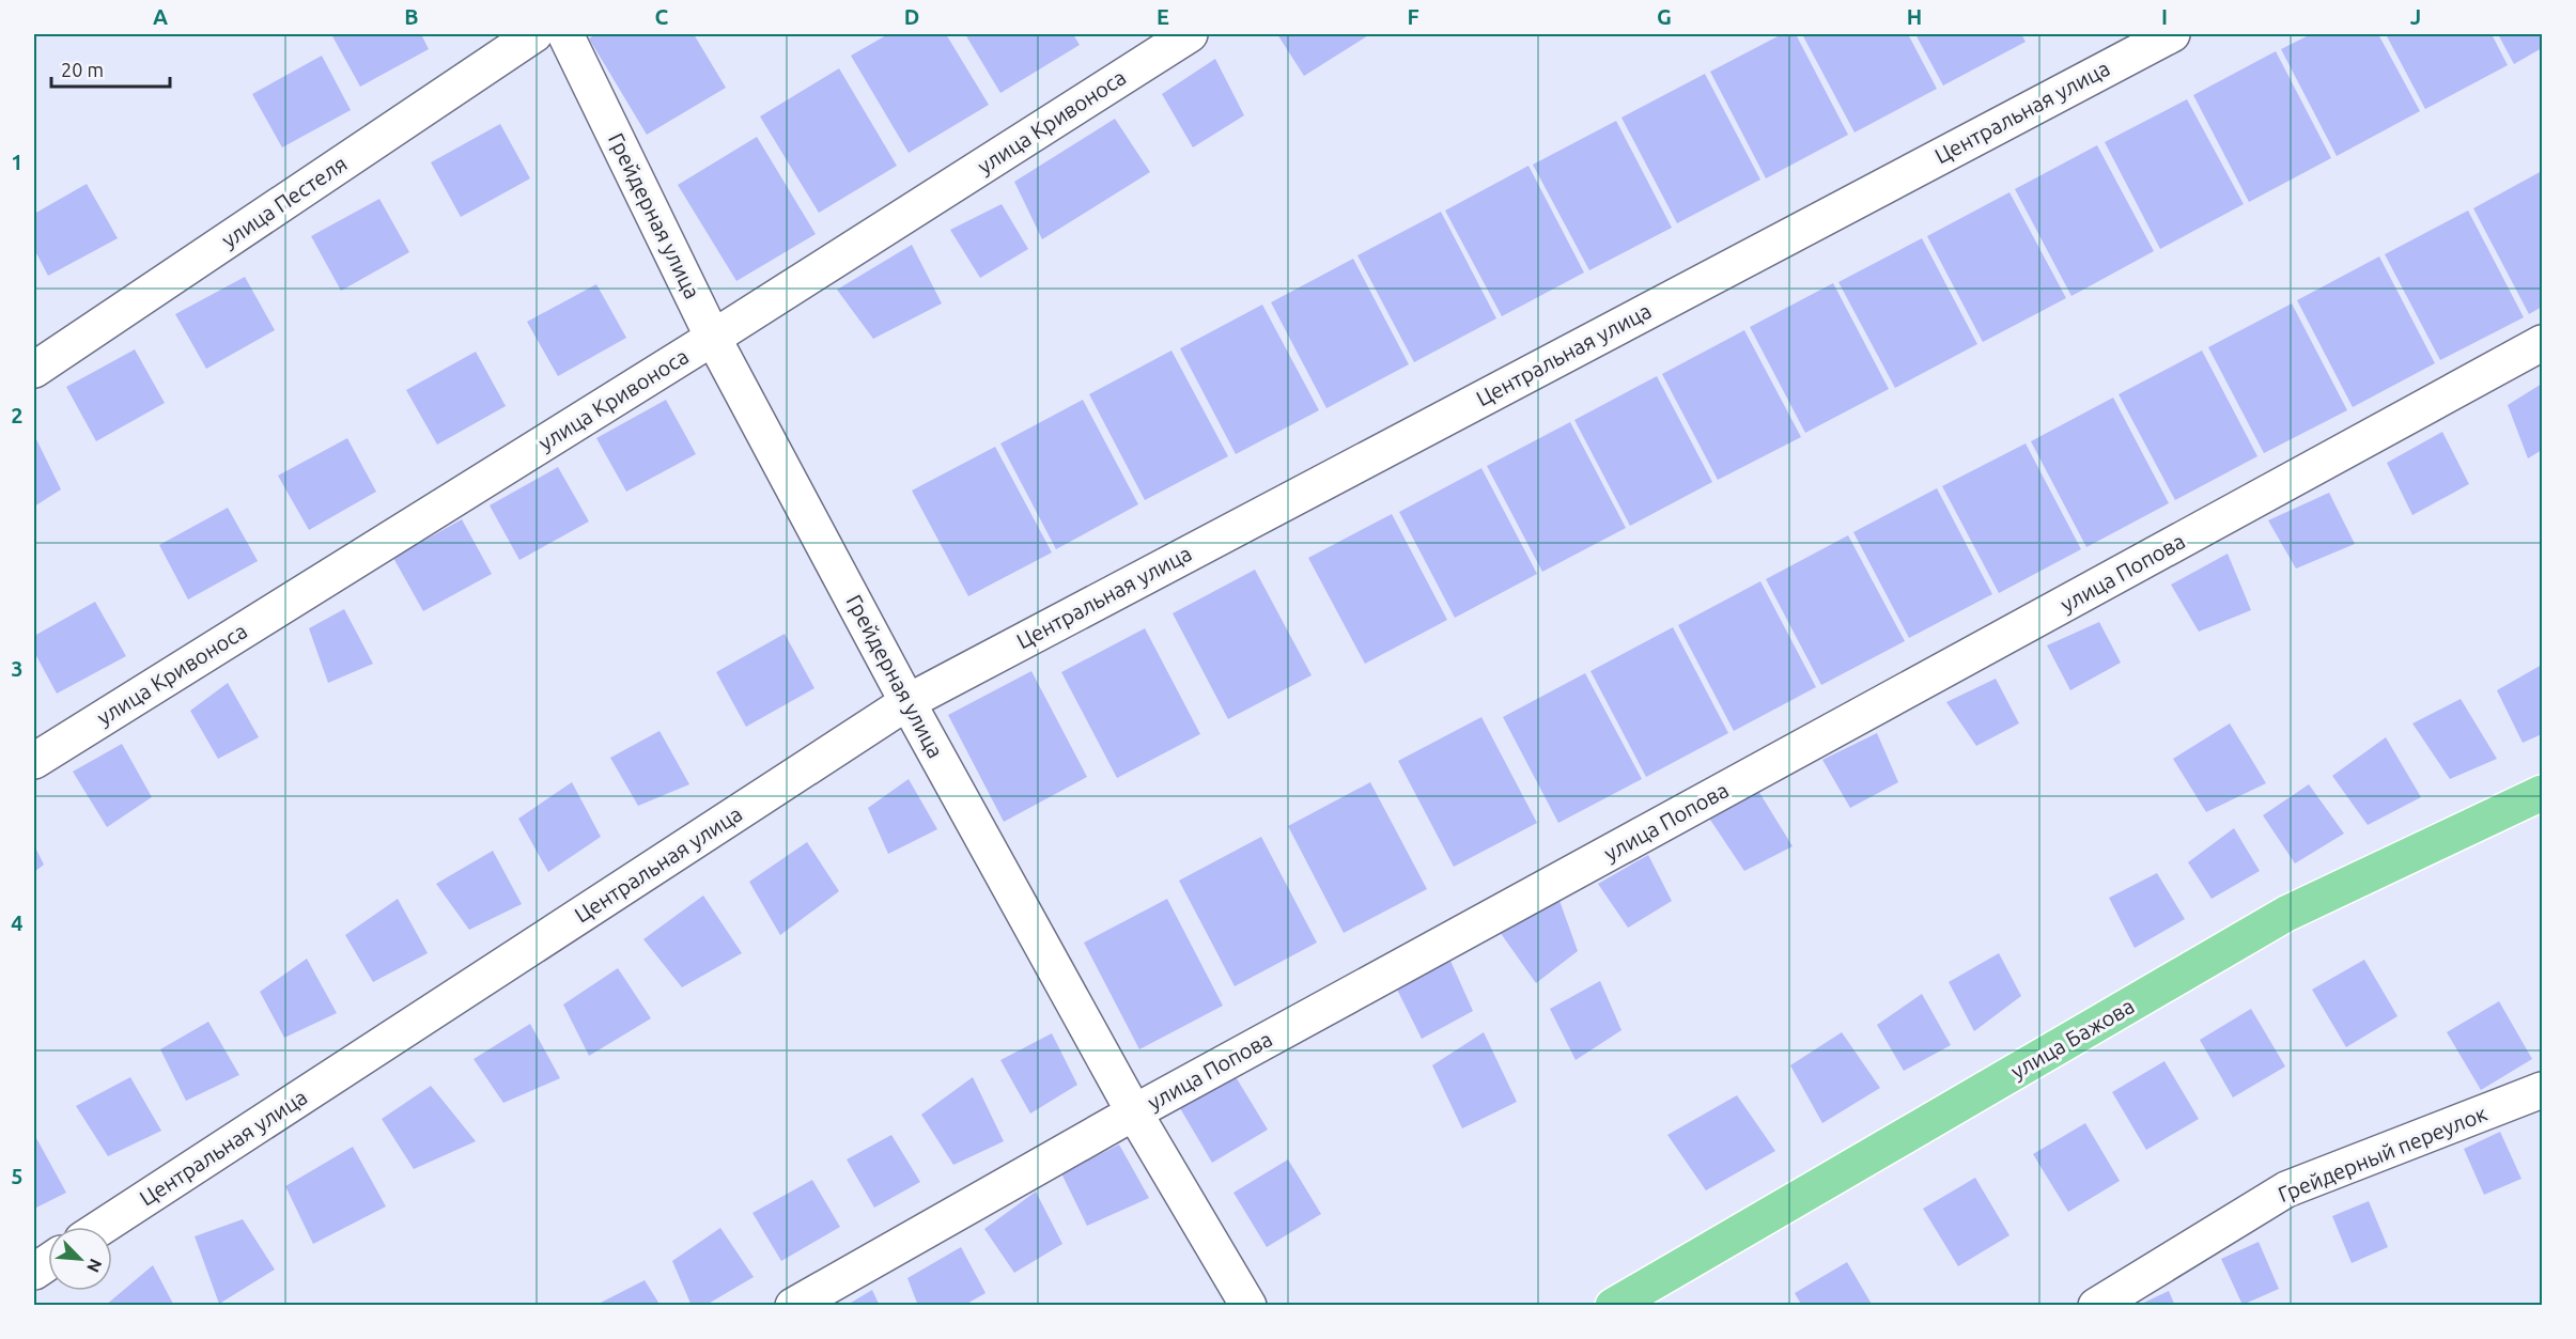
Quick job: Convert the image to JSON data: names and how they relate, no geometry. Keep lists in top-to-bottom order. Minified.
{"streets":{"main road":["улица Бажова"],"street":["Центральная улица","улица Кривоноса","улица Пестеля","Грейдерная улица","улица Попова","Грейдерный переулок"]},"crossings":[["Центральная улица","Грейдерная улица"],["улица Кривоноса","Грейдерная улица"],["Грейдерная улица","улица Попова"]],"scale_bar":"20 m","north":"bottom right","grid":{"columns":["A","B","C","D","E","F","G","H","I","J"],"rows":["1","2","3","4","5"]}}
